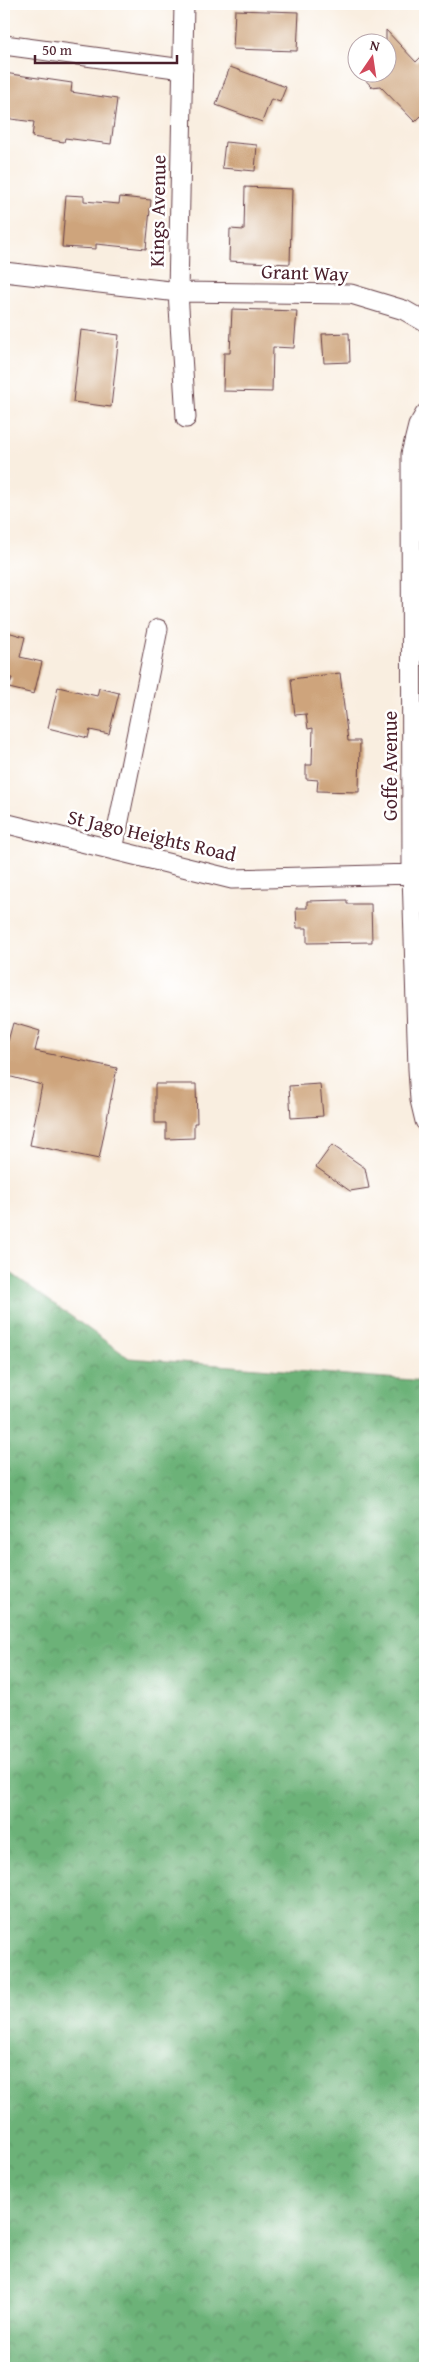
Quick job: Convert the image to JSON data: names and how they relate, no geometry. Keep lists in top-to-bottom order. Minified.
{"streets":{"street":["Kings Avenue","Grant Way","Goffe Avenue","St Jago Heights Road"]},"crossings":[["Kings Avenue","Grant Way"],["Goffe Avenue","St Jago Heights Road"]],"scale_bar":"50 m","north":"top"}
